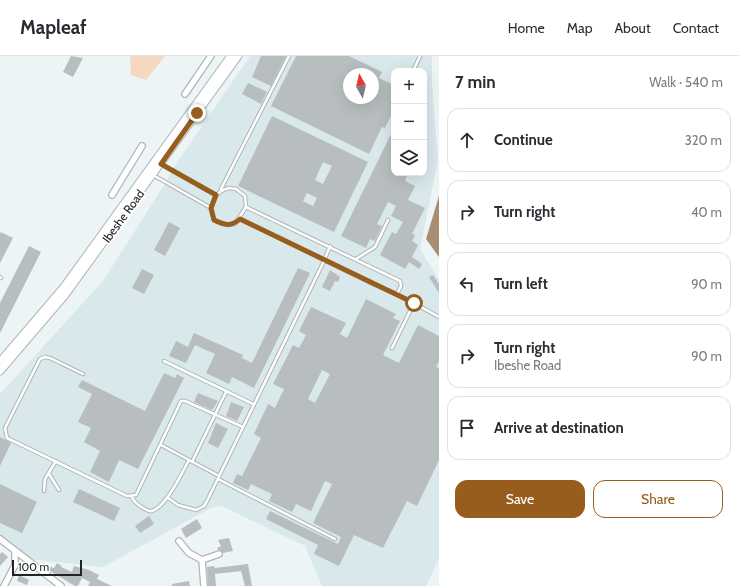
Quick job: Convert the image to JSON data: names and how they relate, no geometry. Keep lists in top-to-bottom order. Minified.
{"streets":{"main road":["Ibeshe Road"]},"scale_bar":"100 m","north":"top","page":{"header":"Mapleaf","nav":["Home","Map","About","Contact"],"heading":["7 min","Walk · 540 m"],"map_buttons":["+","−"],"list":[["Continue","320 m"],["Turn right","40 m"],["Turn left","90 m"],["Turn right","Ibeshe Road","90 m"],"Arrive at destination"],"buttons":["Save","Share"],"scale":"100 m"}}
